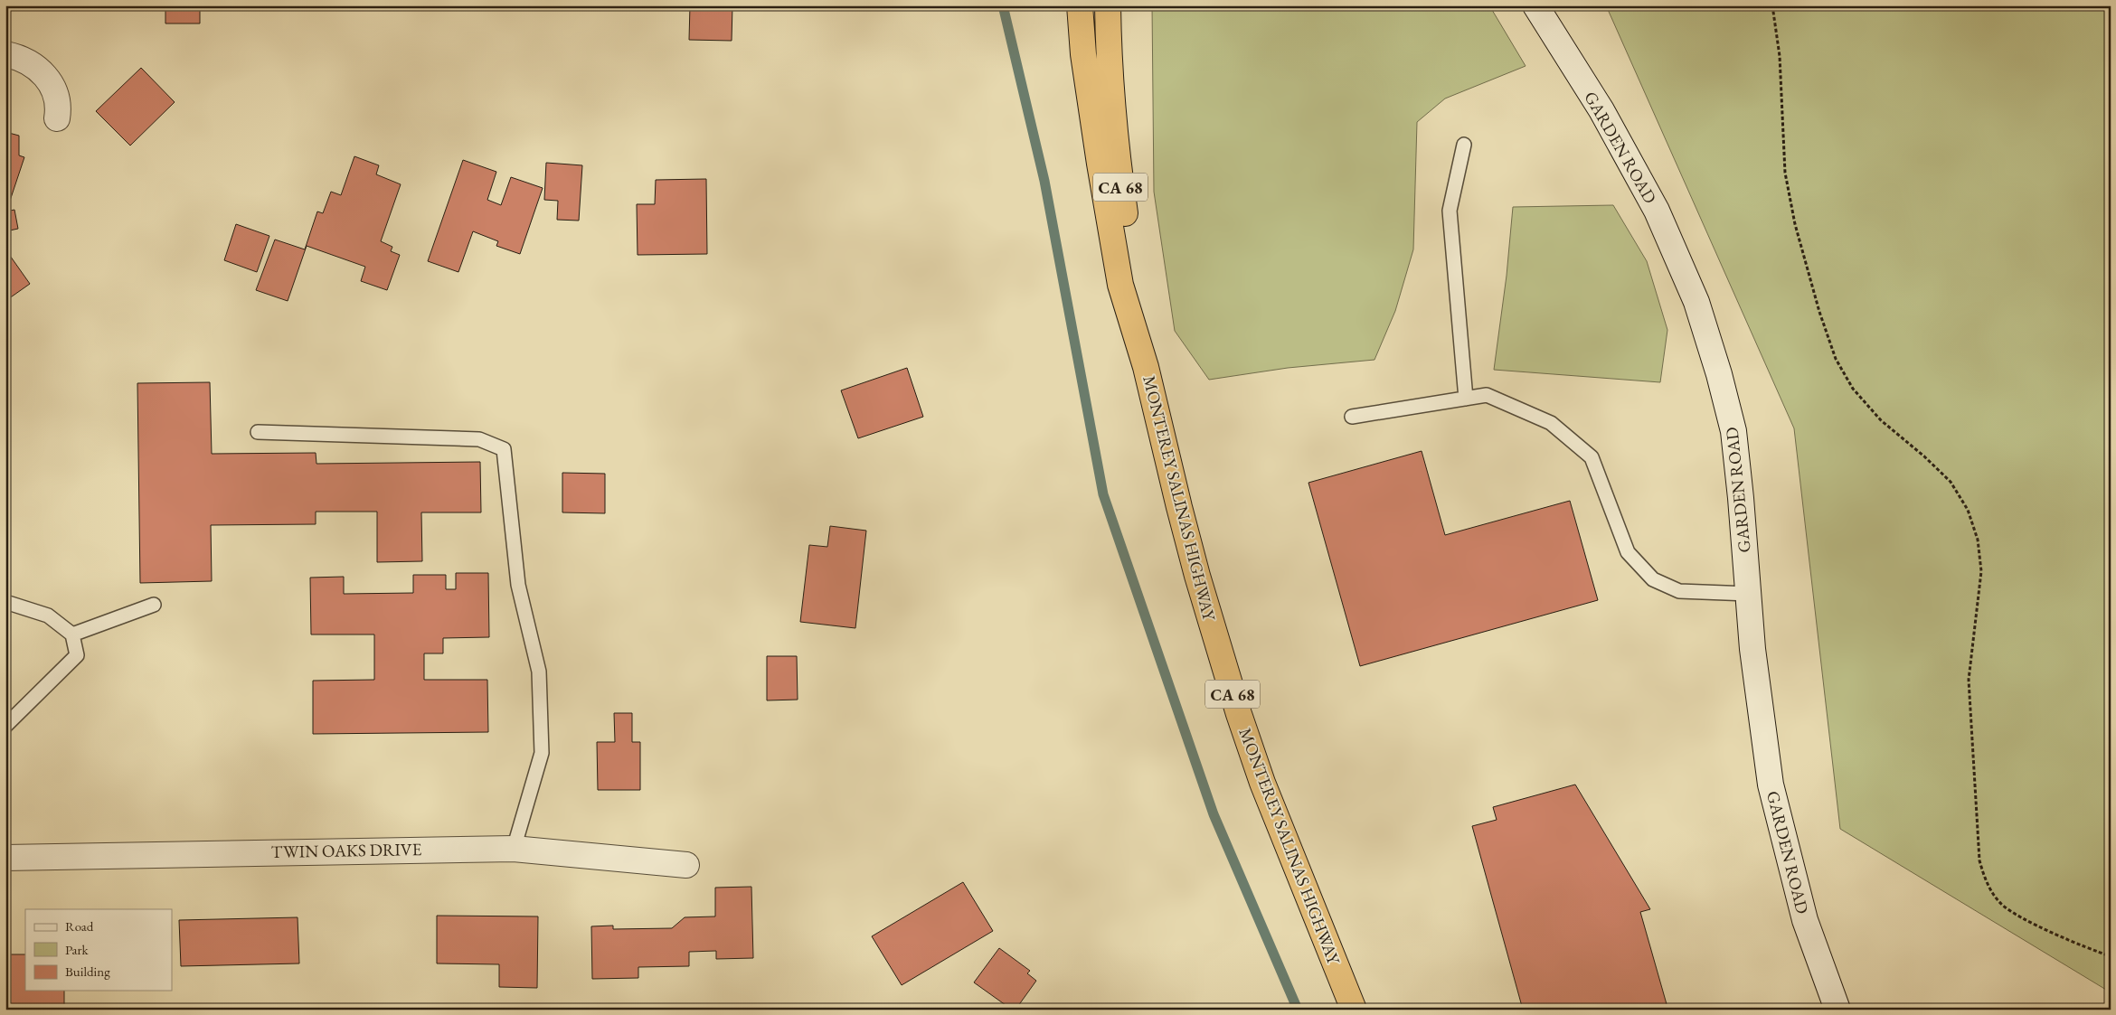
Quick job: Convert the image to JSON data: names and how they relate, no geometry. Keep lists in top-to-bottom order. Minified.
{"streets":{"highway":["CA 68","MONTEREY SALINAS HIGHWAY"],"street":["GARDEN ROAD","TWIN OAKS DRIVE"]},"legend":["Road","Park","Building"]}
